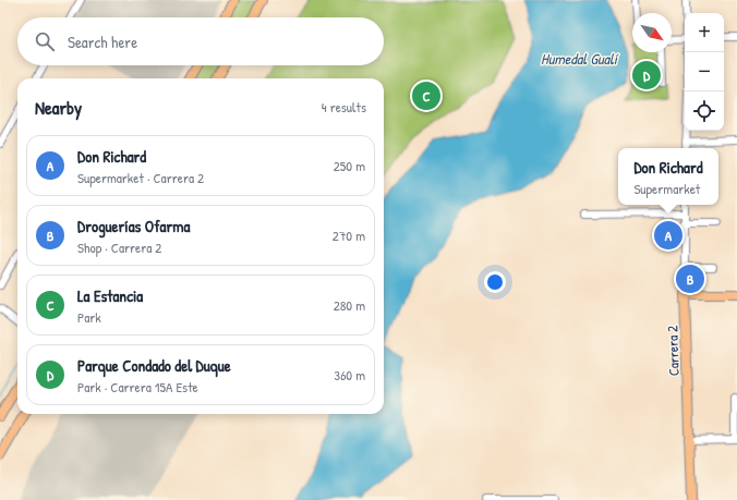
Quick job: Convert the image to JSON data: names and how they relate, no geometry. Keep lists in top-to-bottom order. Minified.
{"streets":{"main road":["Carrera 2"]},"water":["Humedal Gualí"],"north":"bottom right","page":{"map_buttons":["+","−"],"search":"Search here","pins":["D","C","A","B"],"heading":["Nearby","4 results"],"list":[{"mark":"A","name":"Don Richard","note":"Supermarket · Carrera 2","value":"250 m"},{"mark":"B","name":"Droguerías Ofarma","note":"Shop · Carrera 2","value":"270 m"},{"mark":"C","name":"La Estancia","note":"Park","value":"280 m"},{"mark":"D","name":"Parque Condado del Duque","note":"Park · Carrera 15A Este","value":"360 m"}],"popup":["Don Richard","Supermarket"]}}
